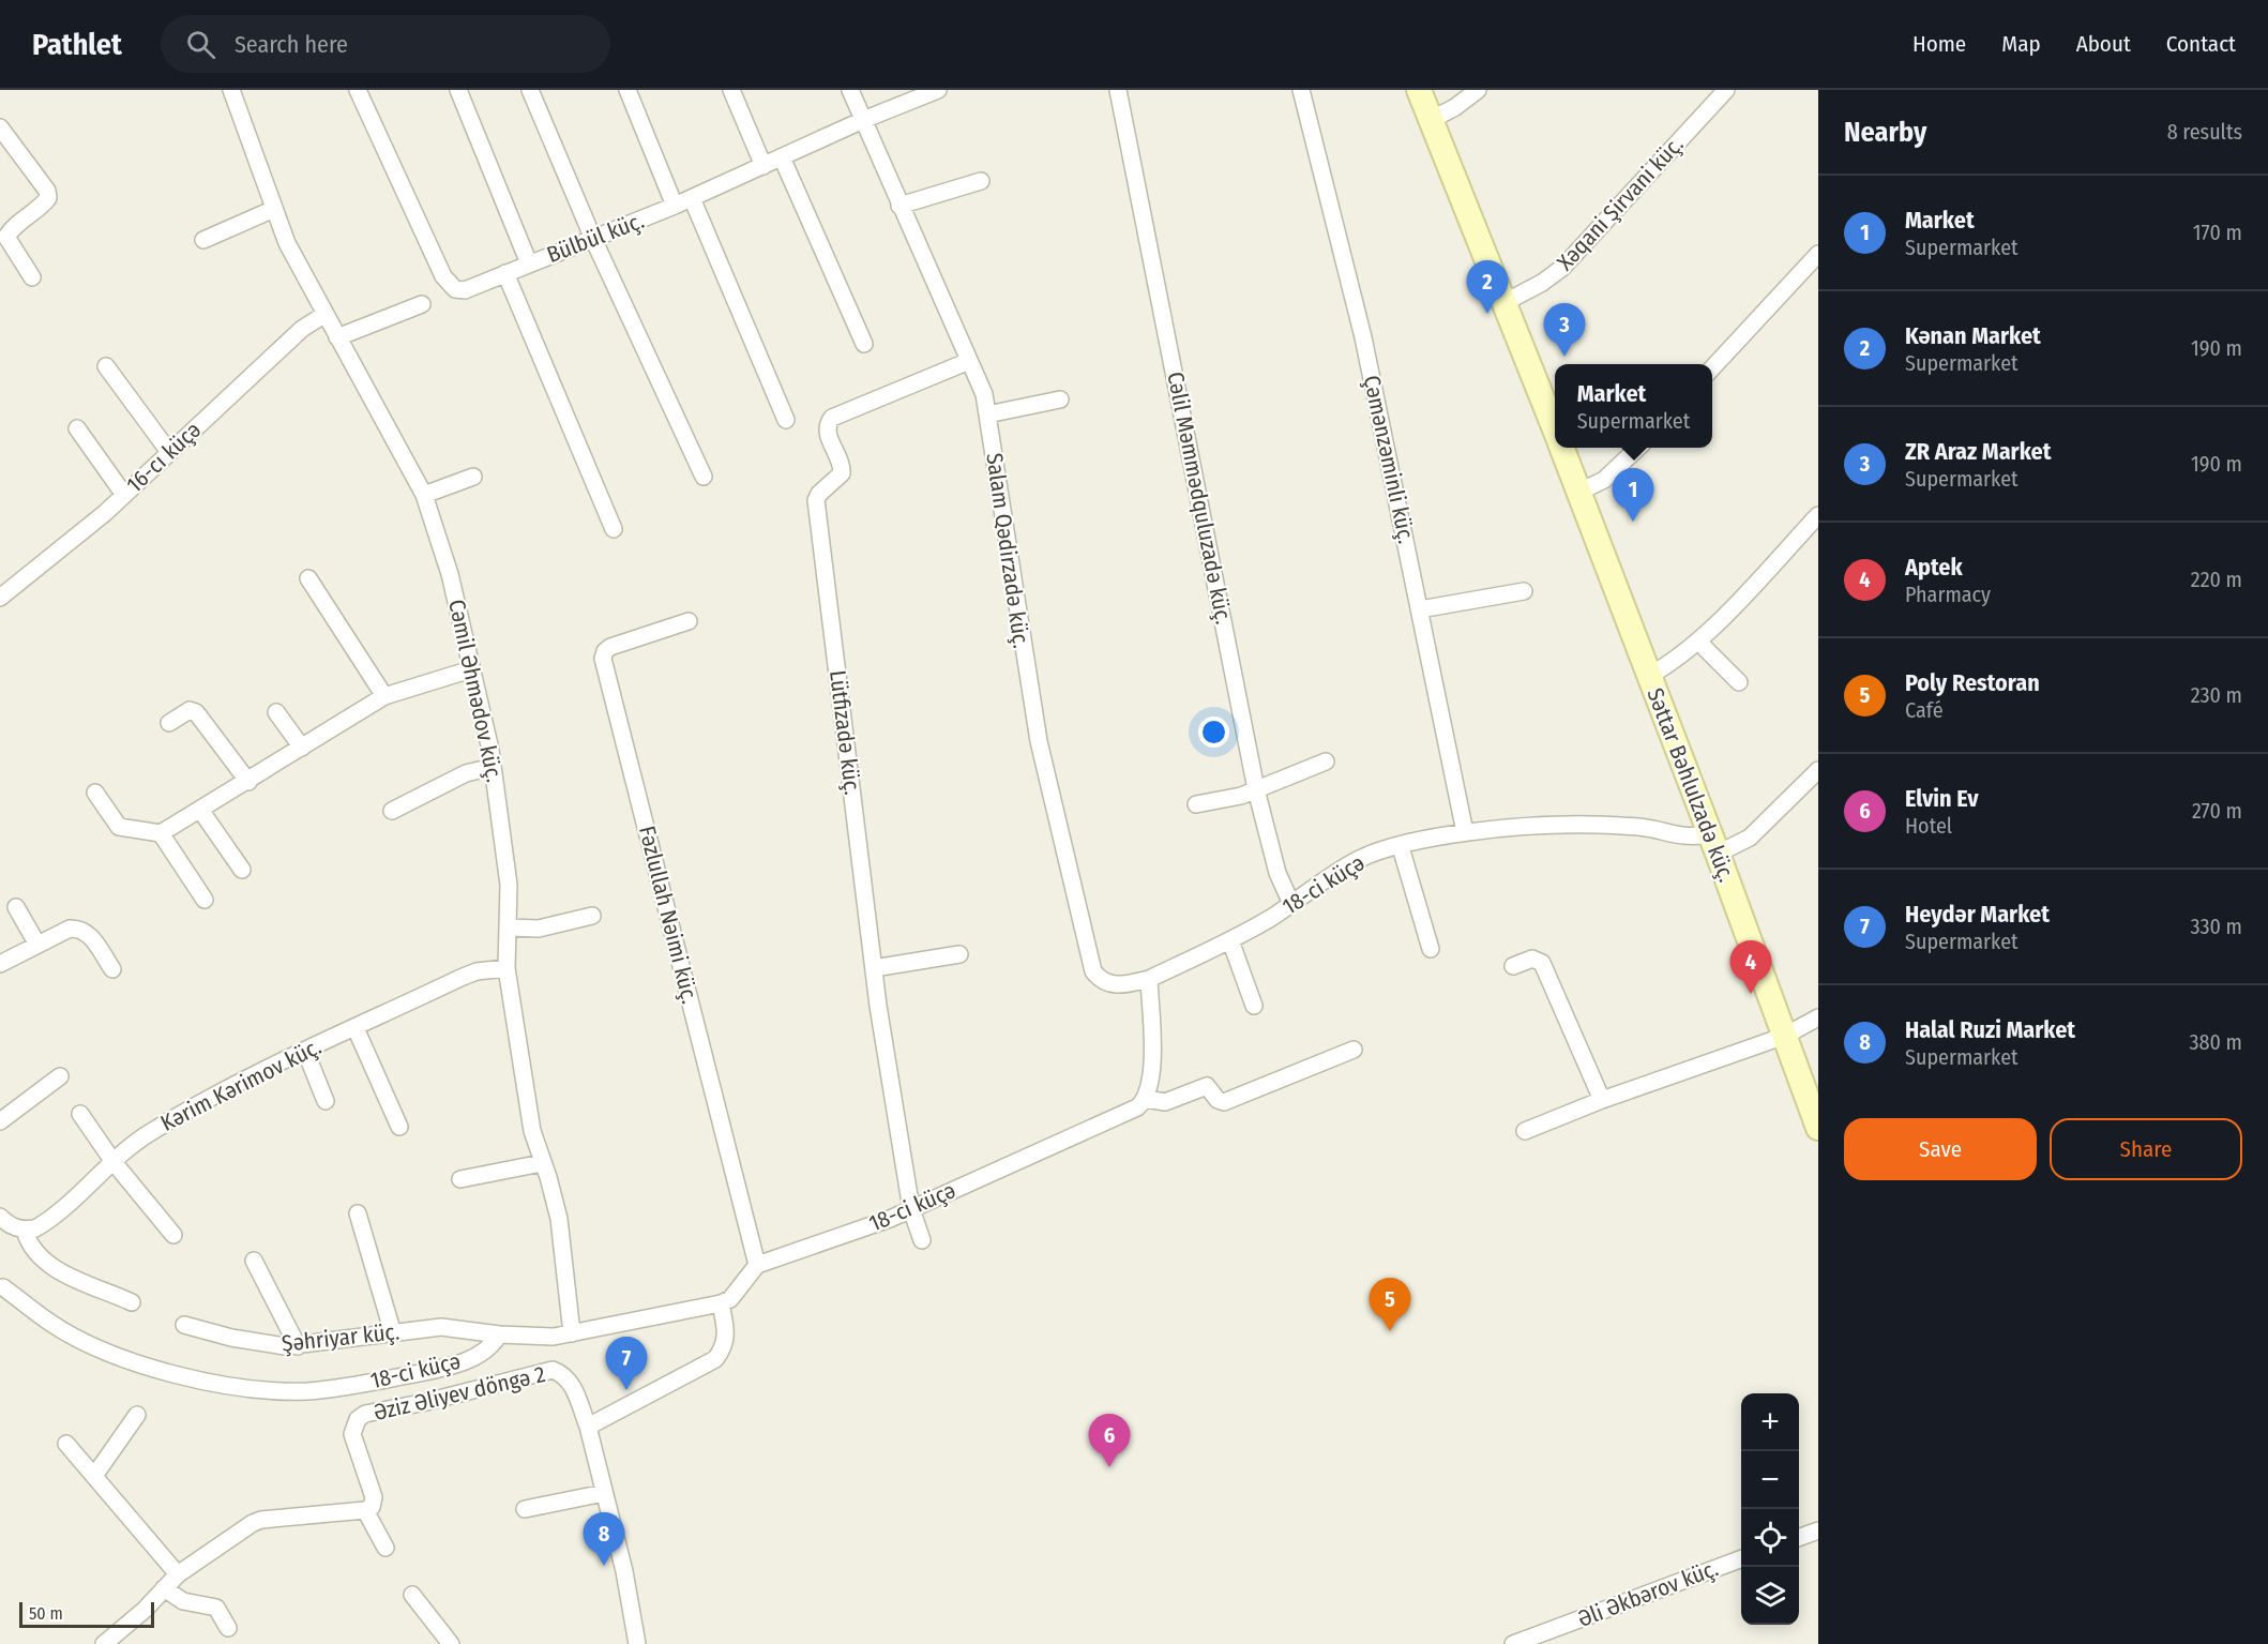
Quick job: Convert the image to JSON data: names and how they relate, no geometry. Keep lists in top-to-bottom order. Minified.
{"streets":{"street":["Xəqani Şirvani küç.","Bülbül küç.","16-cı küçə","Çəmənzəminli küç.","Cəlil Məmmədquluzadə küç.","Salam Qədirzadə küç.","Cəmil Əhmədov küç.","Lütfizadə küç.","Səttar Bəhlulzadə küç.","18-ci küçə","Fəzlullah Nəimi küç.","Kərim Kərimov küç.","Şəhriyar küç.","Əziz Əliyev döngə 2","Əli Əkbərov küç."]},"crossings":[["Xəqani Şirvani küç.","Səttar Bəhlulzadə küç."],["Bülbül küç.","Salam Qədirzadə küç."],["16-cı küçə","Cəmil Əhmədov küç."],["Çəmənzəminli küç.","18-ci küçə"],["Cəlil Məmmədquluzadə küç.","18-ci küçə"],["Salam Qədirzadə küç.","Lütfizadə küç."],["Salam Qədirzadə küç.","18-ci küçə"],["Cəmil Əhmədov küç.","Kərim Kərimov küç."],["Lütfizadə küç.","18-ci küçə"],["Səttar Bəhlulzadə küç.","18-ci küçə"],["18-ci küçə","Fəzlullah Nəimi küç."],["18-ci küçə","Şəhriyar küç."]],"scale_bar":"50 m","page":{"header":"Pathlet","search":"Search here","nav":["Home","Map","About","Contact"],"heading":["Nearby","8 results"],"list":[{"mark":"1","name":"Market","note":"Supermarket","value":"170 m"},{"mark":"2","name":"Kənan Market","note":"Supermarket","value":"190 m"},{"mark":"3","name":"ZR Araz Market","note":"Supermarket","value":"190 m"},{"mark":"4","name":"Aptek","note":"Pharmacy","value":"220 m"},{"mark":"5","name":"Poly Restoran","note":"Café","value":"230 m"},{"mark":"6","name":"Elvin Ev","note":"Hotel","value":"270 m"},{"mark":"7","name":"Heydər Market","note":"Supermarket","value":"330 m"},{"mark":"8","name":"Halal Ruzi Market","note":"Supermarket","value":"380 m"}],"pins":["2","3","1","4","5","7","6","8"],"popup":["Market","Supermarket"],"buttons":["Save","Share"],"map_buttons":["+","−"],"scale":"50 m"}}
